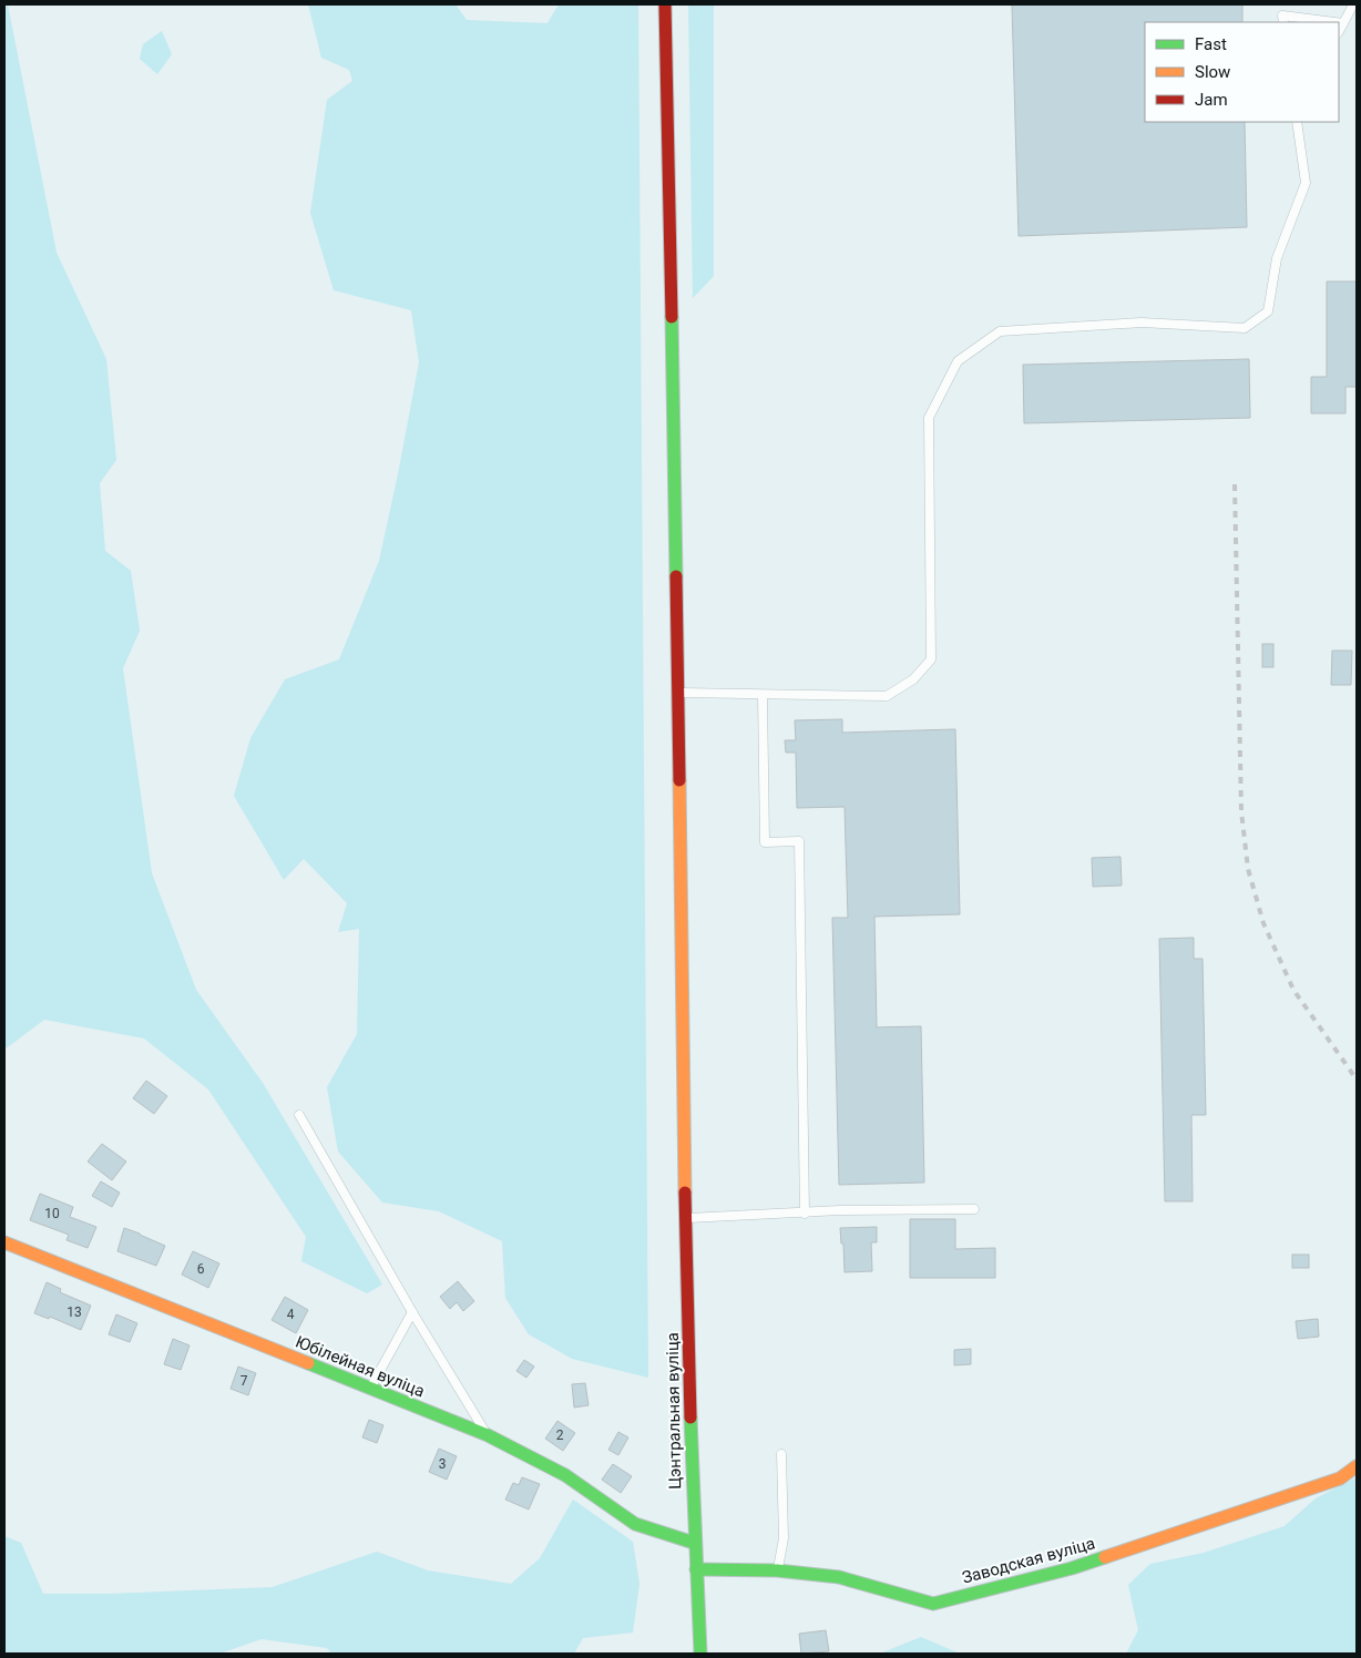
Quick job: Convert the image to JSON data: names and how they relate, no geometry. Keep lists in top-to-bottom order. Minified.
{"streets":{"main road":["Юбілейная вуліца","Цэнтральная вуліца","Заводская вуліца"]},"crossings":[["Юбілейная вуліца","Цэнтральная вуліца"],["Цэнтральная вуліца","Заводская вуліца"]],"house_numbers":["10","6","13","4","7","2","3"],"legend":["Fast","Slow","Jam"]}
